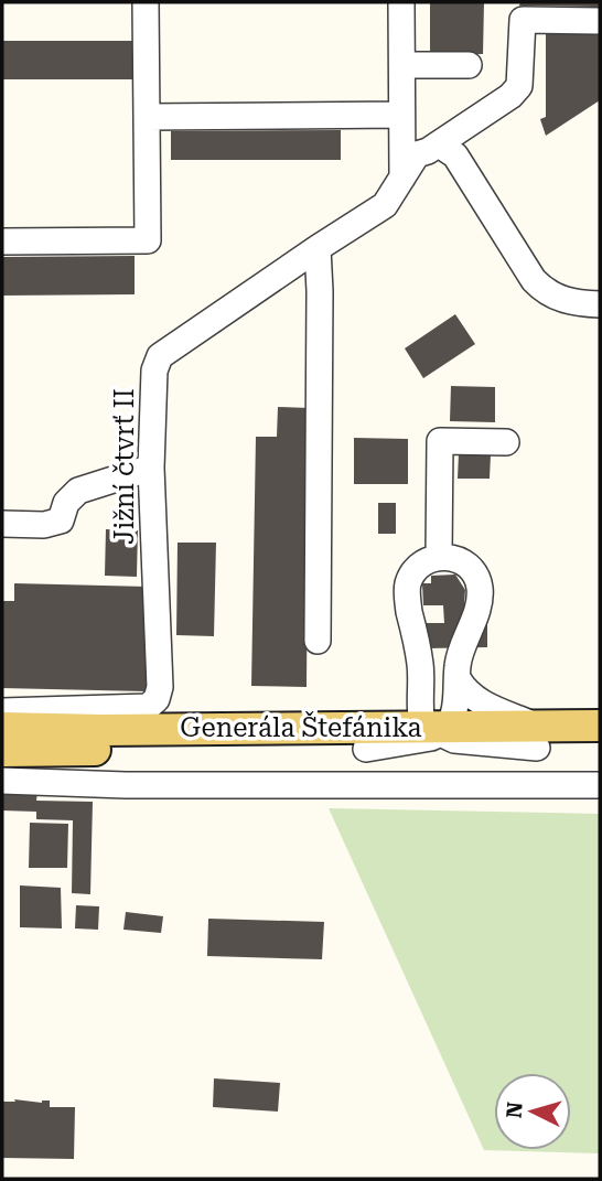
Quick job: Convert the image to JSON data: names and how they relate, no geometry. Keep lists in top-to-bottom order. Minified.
{"streets":{"main road":["Generála Štefánika"],"street":["Jižní čtvrť II"]},"north":"left"}
